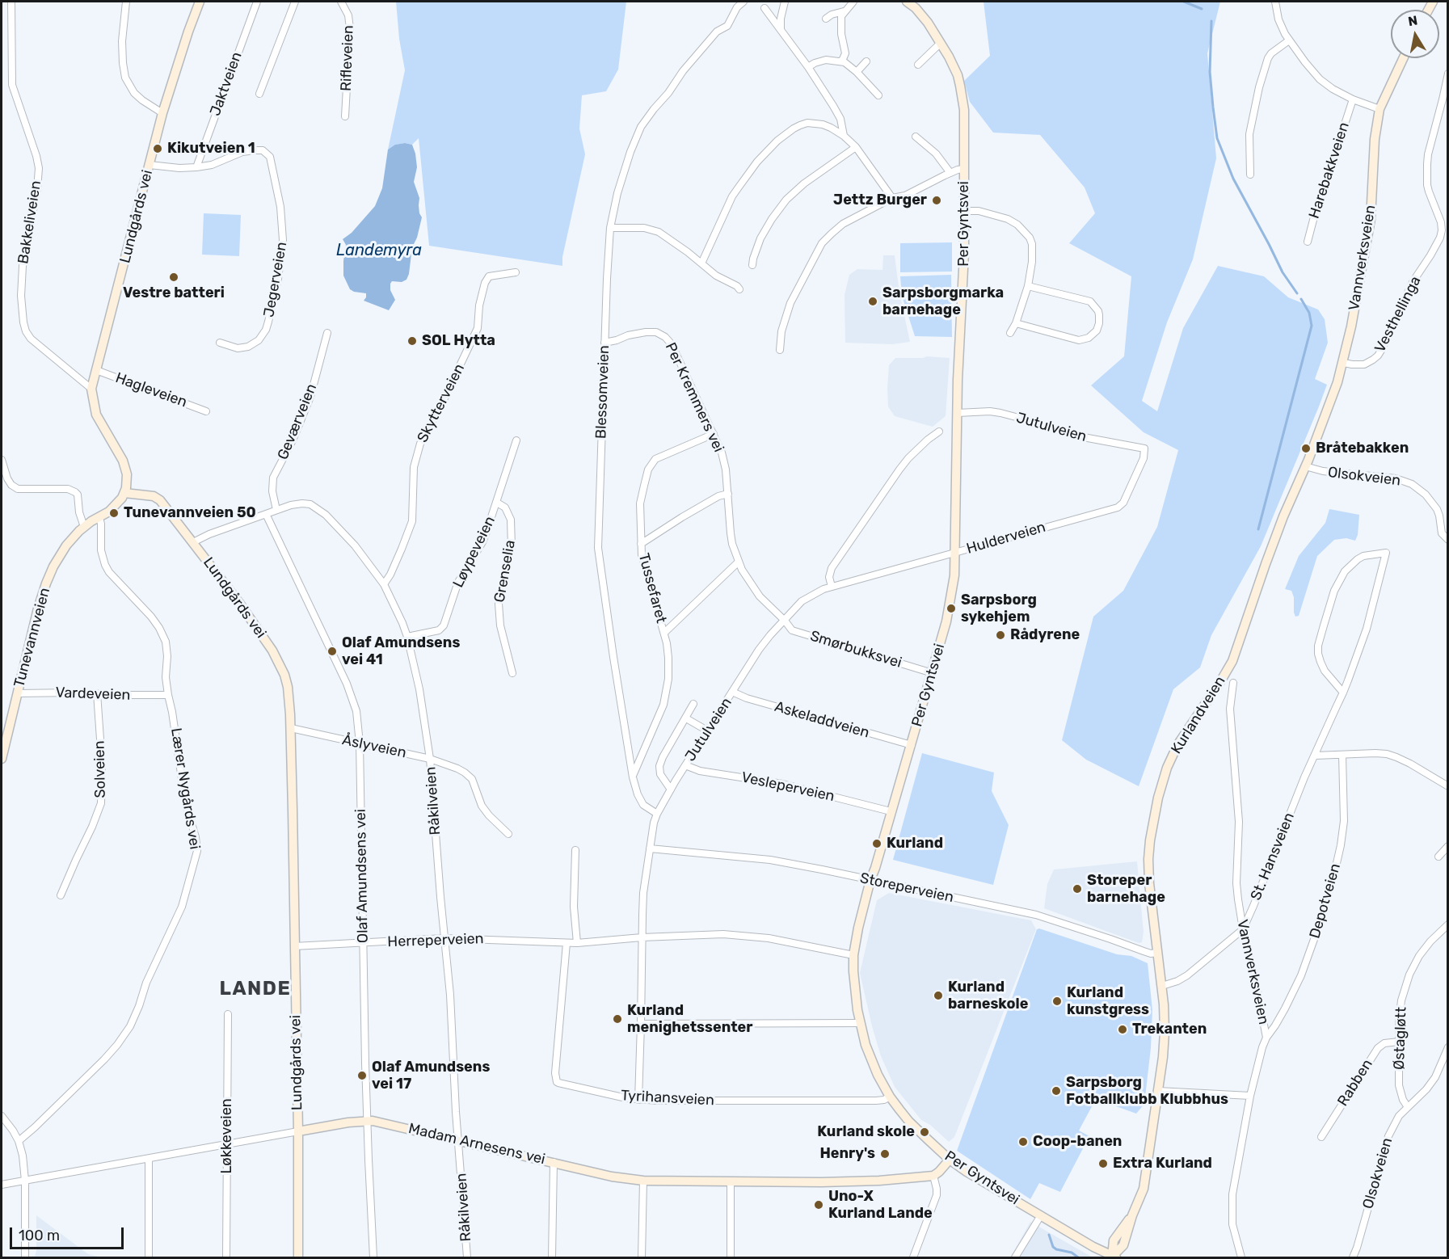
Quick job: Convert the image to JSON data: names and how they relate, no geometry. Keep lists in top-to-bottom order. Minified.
{"streets":{"street":["Rifleveien","Jaktveien","Harebakkveien","Lundgårds vei","Bakkeliveien","Per Gyntsvei","Vannverksveien","Jegerveien","Vesthellinga","Hagleveien","Blessomveien","Per Kremmers vei","Skytterveien","Geværveien","Jutulveien","Olsokveien","Hulderveien","Løypeveien","Grenselia","Tussefaret","Tunevannveien","Smørbukksvei","Vardeveien","Kurlandveien","Askeladdveien","Åslyveien","Solveien","Vesleperveien","Lærer Nygårds vei","Råkilveien","St. Hansveien","Olaf Amundsens vei","Storeperveien","Depotveien","Herreperveien","Østagløtt","Rabben","Tyrihansveien","Løkkeveien","Madam Arnesens vei"]},"crossings":[["Jaktveien","Jegerveien"],["Lundgårds vei","Bakkeliveien"],["Lundgårds vei","Jegerveien"],["Lundgårds vei","Hagleveien"],["Lundgårds vei","Tunevannveien"],["Lundgårds vei","Åslyveien"],["Lundgårds vei","Råkilveien"],["Lundgårds vei","Herreperveien"],["Lundgårds vei","Madam Arnesens vei"],["Per Gyntsvei","Jutulveien"],["Per Gyntsvei","Hulderveien"],["Per Gyntsvei","Smørbukksvei"],["Per Gyntsvei","Kurlandveien"],["Per Gyntsvei","Askeladdveien"],["Per Gyntsvei","Vesleperveien"],["Per Gyntsvei","Storeperveien"],["Per Gyntsvei","Herreperveien"],["Per Gyntsvei","Tyrihansveien"],["Vannverksveien","Vesthellinga"],["Vannverksveien","Olsokveien"],["Vannverksveien","Kurlandveien"],["Vannverksveien","St. Hansveien"],["Vannverksveien","Depotveien"],["Blessomveien","Per Kremmers vei"],["Blessomveien","Jutulveien"],["Blessomveien","Tussefaret"],["Per Kremmers vei","Jutulveien"],["Per Kremmers vei","Tussefaret"],["Per Kremmers vei","Smørbukksvei"],["Skytterveien","Råkilveien"],["Geværveien","Råkilveien"],["Jutulveien","Hulderveien"],["Jutulveien","Smørbukksvei"],["Jutulveien","Askeladdveien"],["Jutulveien","Vesleperveien"],["Jutulveien","Storeperveien"],["Jutulveien","Herreperveien"],["Jutulveien","Tyrihansveien"],["Olsokveien","Kurlandveien"],["Olsokveien","Østagløtt"],["Løypeveien","Grenselia"],["Løypeveien","Råkilveien"],["Tunevannveien","Vardeveien"],["Tunevannveien","Lærer Nygårds vei"],["Vardeveien","Solveien"],["Vardeveien","Lærer Nygårds vei"],["Kurlandveien","St. Hansveien"],["Kurlandveien","Storeperveien"],["Åslyveien","Råkilveien"],["Åslyveien","Olaf Amundsens vei"],["Råkilveien","Olaf Amundsens vei"],["Råkilveien","Herreperveien"],["Råkilveien","Madam Arnesens vei"],["Olaf Amundsens vei","Herreperveien"],["Olaf Amundsens vei","Madam Arnesens vei"],["Herreperveien","Tyrihansveien"],["Østagløtt","Rabben"],["Løkkeveien","Madam Arnesens vei"]],"districts":["LANDE"],"water":["Landemyra"],"places":["Kikutveien 1","Jettz Burger","Vestre batteri","Sarpsborgmarka barnehage","SOL Hytta","Bråtebakken","Tunevannveien 50","Sarpsborg sykehjem","Rådyrene","Olaf Amundsens vei 41","Kurland","Storeper barnehage","Kurland barneskole","Kurland kunstgress","Kurland menighetssenter","Trekanten","Olaf Amundsens vei 17","Sarpsborg Fotballklubb Klubbhus","Kurland skole","Coop-banen","Henry's","Extra Kurland","Uno-X Kurland Lande"],"scale_bar":"100 m","north":"top"}
